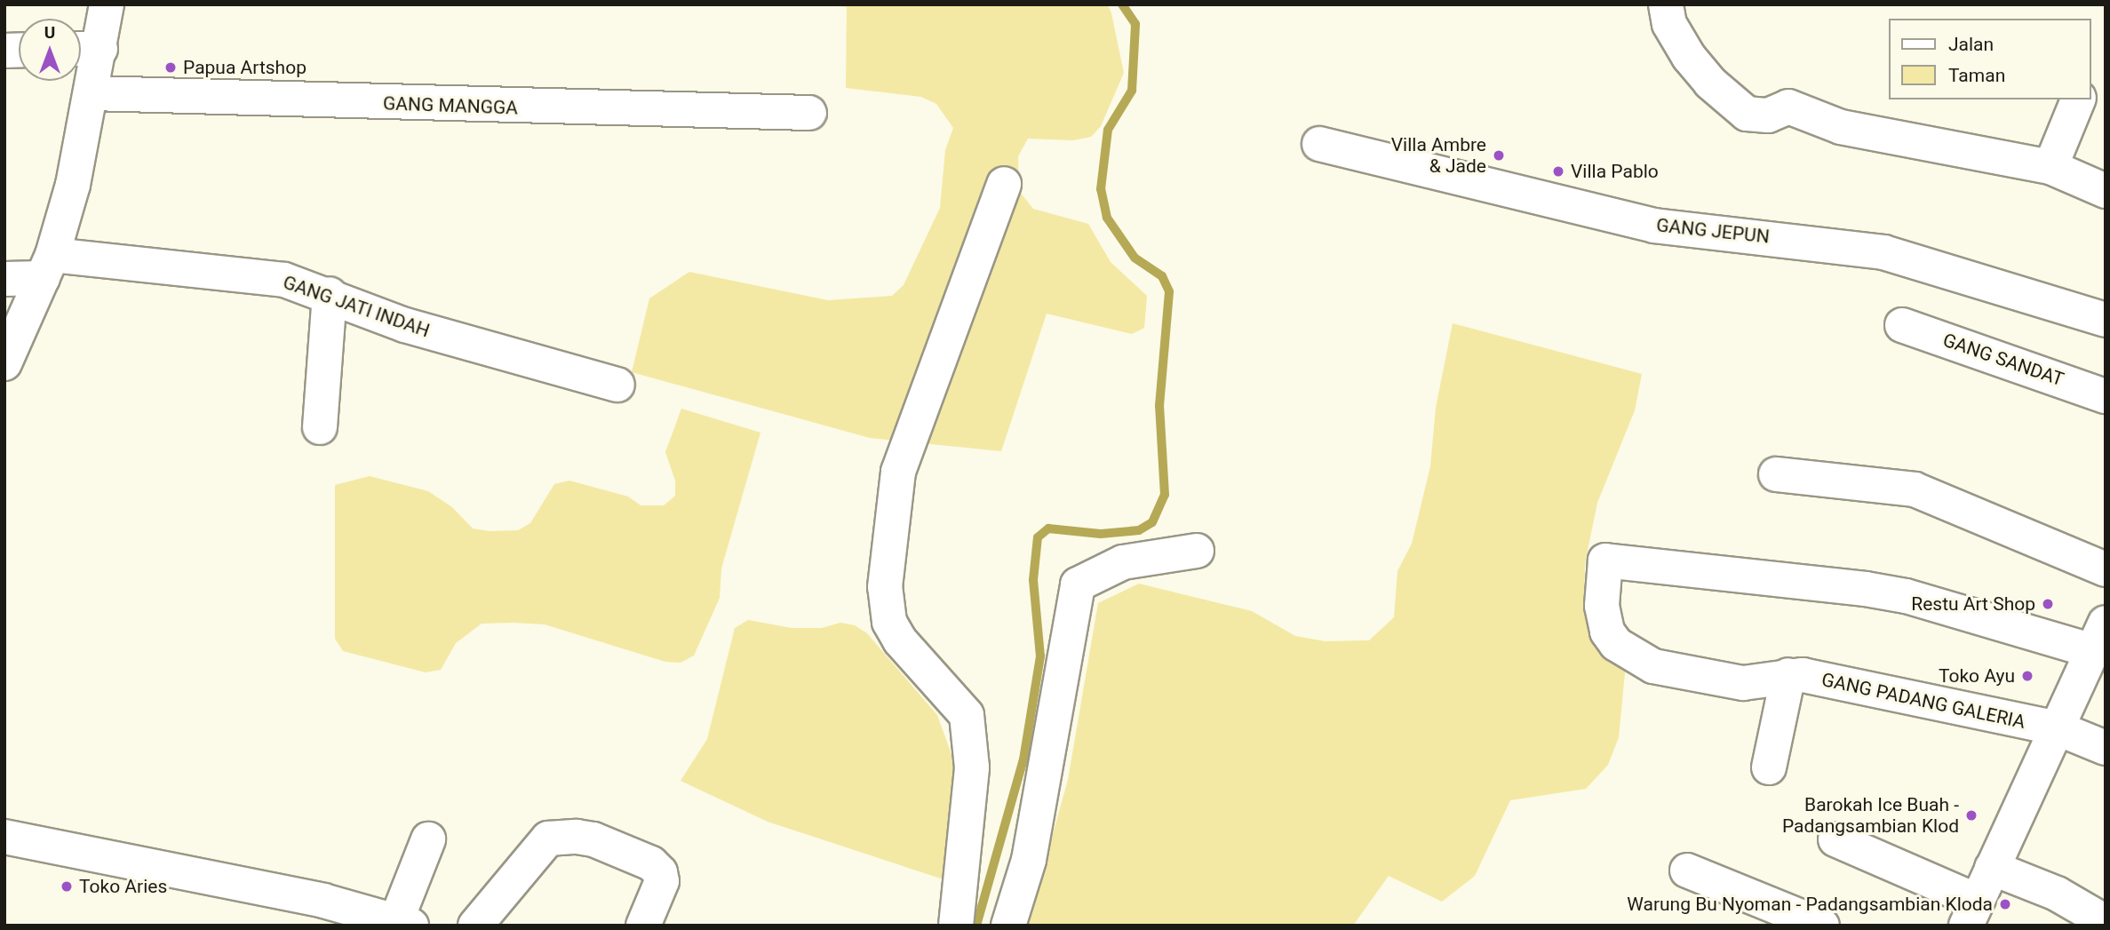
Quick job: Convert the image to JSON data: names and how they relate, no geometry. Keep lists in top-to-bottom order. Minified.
{"streets":{"street":["GANG MANGGA","GANG JEPUN","GANG JATI INDAH","GANG SANDAT","GANG PADANG GALERIA"]},"places":["Papua Artshop","Villa Ambre & Jade","Villa Pablo","Restu Art Shop","Toko Ayu","Barokah Ice Buah - Padangsambian Klod","Toko Aries","Warung Bu Nyoman - Padangsambian Kloda"],"legend":["Jalan","Taman"],"north":"top"}
